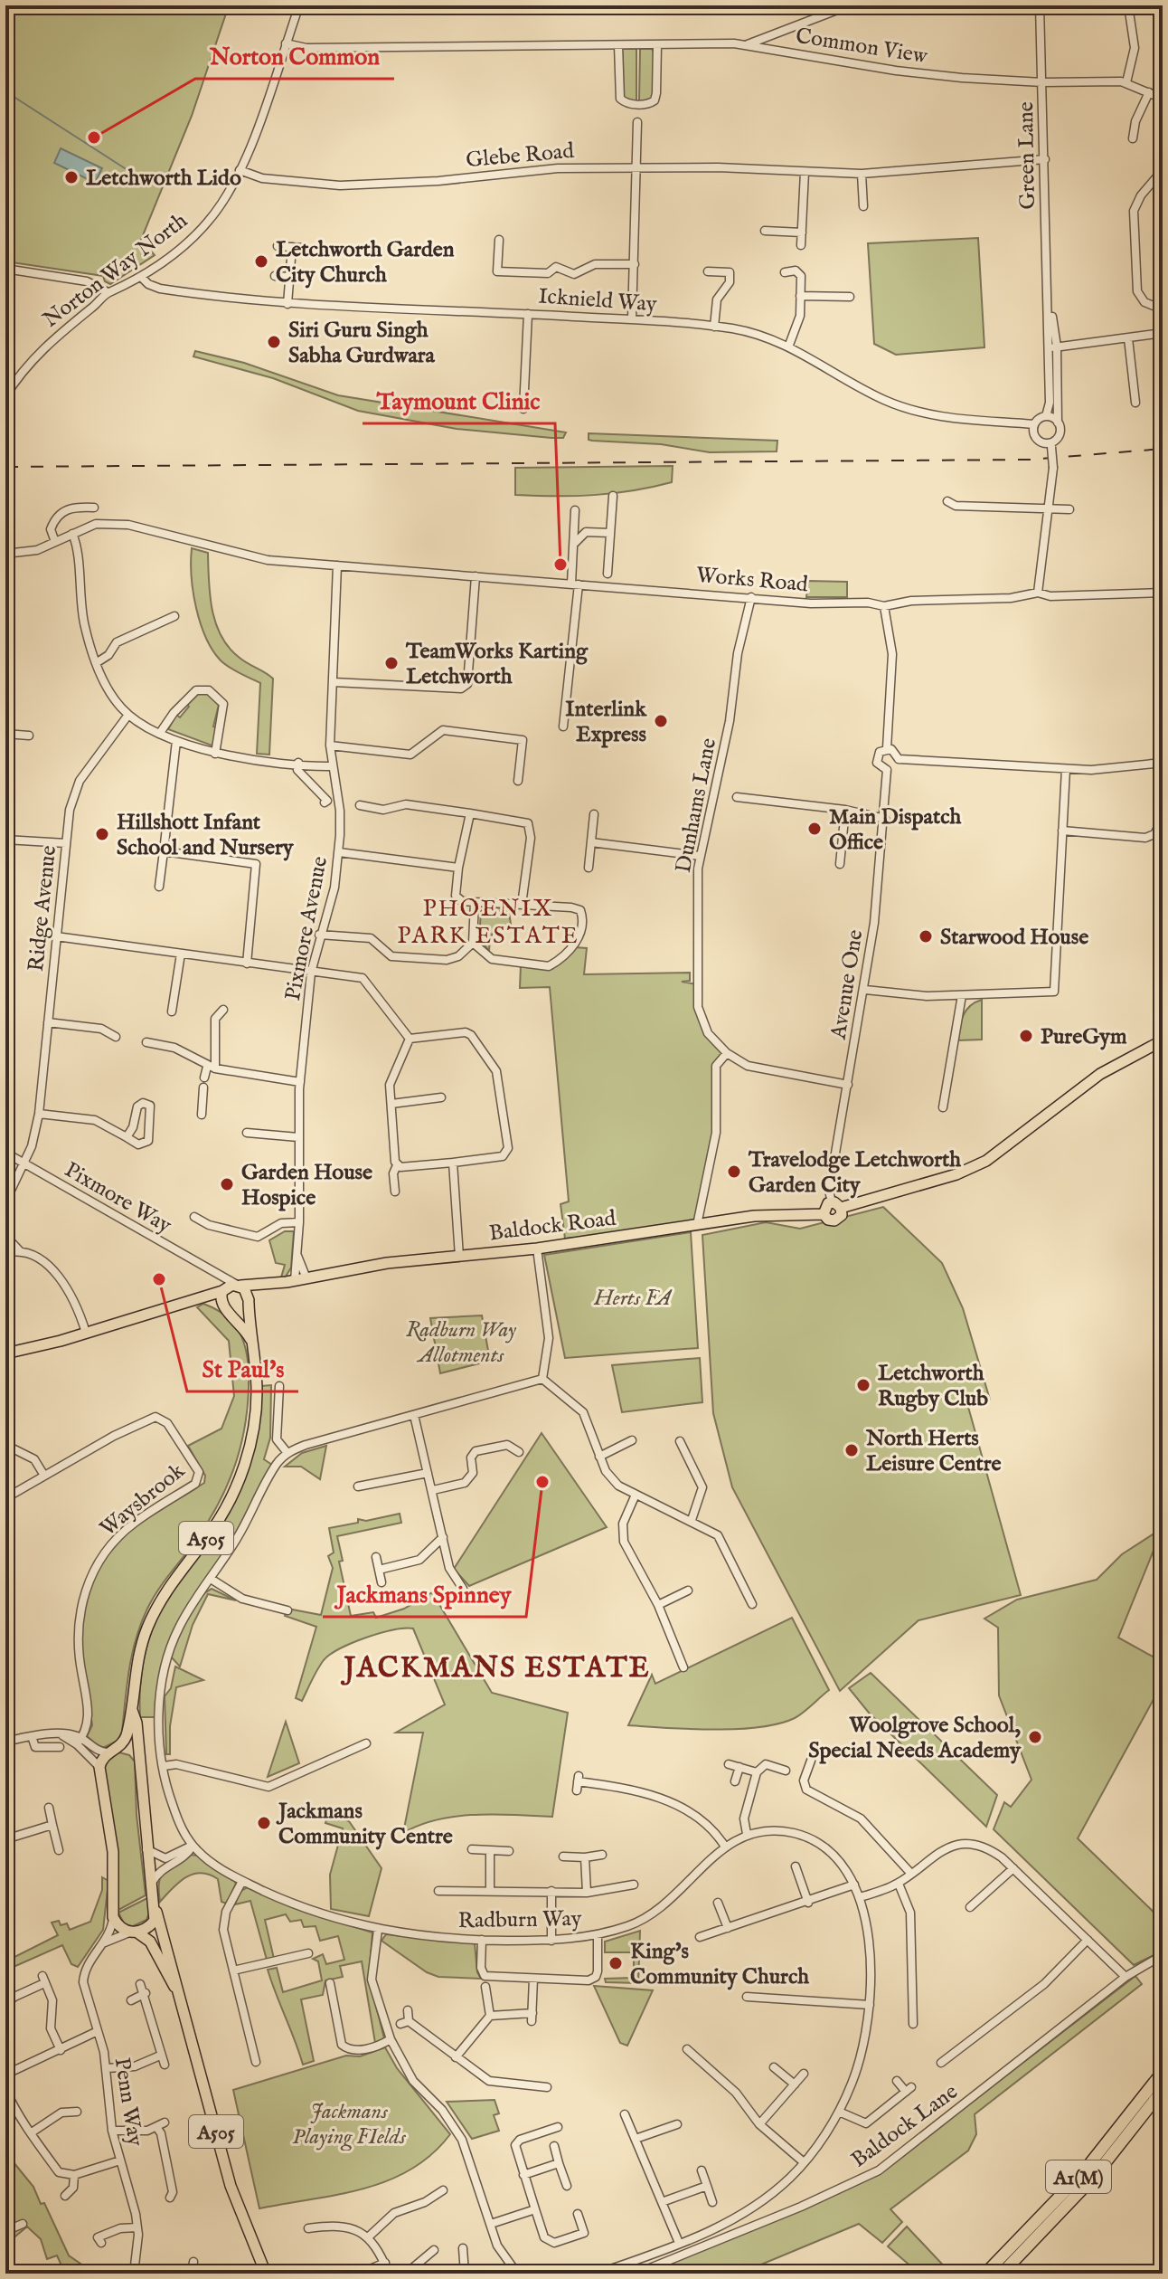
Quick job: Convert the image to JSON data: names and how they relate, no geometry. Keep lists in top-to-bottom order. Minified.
{"streets":{"highway":["A1(M)"],"main road":["Baldock Road","A505"],"street":["Common View","Glebe Road","Green Lane","Norton Way North","Icknield Way","Works Road","Dunhams Lane","Ridge Avenue","Pixmore Avenue","Avenue One","Pixmore Way","Waysbrook","Radburn Way","Penn Way","Baldock Lane"]},"crossings":[["Common View","Green Lane"],["Common View","Norton Way North"],["Glebe Road","Green Lane"],["Glebe Road","Norton Way North"],["Green Lane","Icknield Way"],["Green Lane","Works Road"],["Norton Way North","Icknield Way"],["Works Road","Dunhams Lane"],["Works Road","Pixmore Avenue"],["Ridge Avenue","Pixmore Way"],["Pixmore Avenue","Baldock Road"],["Avenue One","Baldock Road"],["Pixmore Way","Baldock Road"],["Pixmore Way","A505"],["Baldock Road","A505"]],"districts":["PHOENIX PARK ESTATE","JACKMANS ESTATE"],"parks":["Herts FA","Radburn Way Allotments","Jackmans Playing FIelds"],"places":["Norton Common","Letchworth Lido","Letchworth Garden City Church","Siri Guru Singh Sabha Gurdwara","Taymount Clinic","TeamWorks Karting Letchworth","Interlink Express","Main Dispatch Office","Hillshott Infant School and Nursery","Starwood House","PureGym","Travelodge Letchworth Garden City","Garden House Hospice","St Paul's","Letchworth Rugby Club","North Herts Leisure Centre","Jackmans Spinney","Woolgrove School, Special Needs Academy","Jackmans Community Centre","King's Community Church"]}
